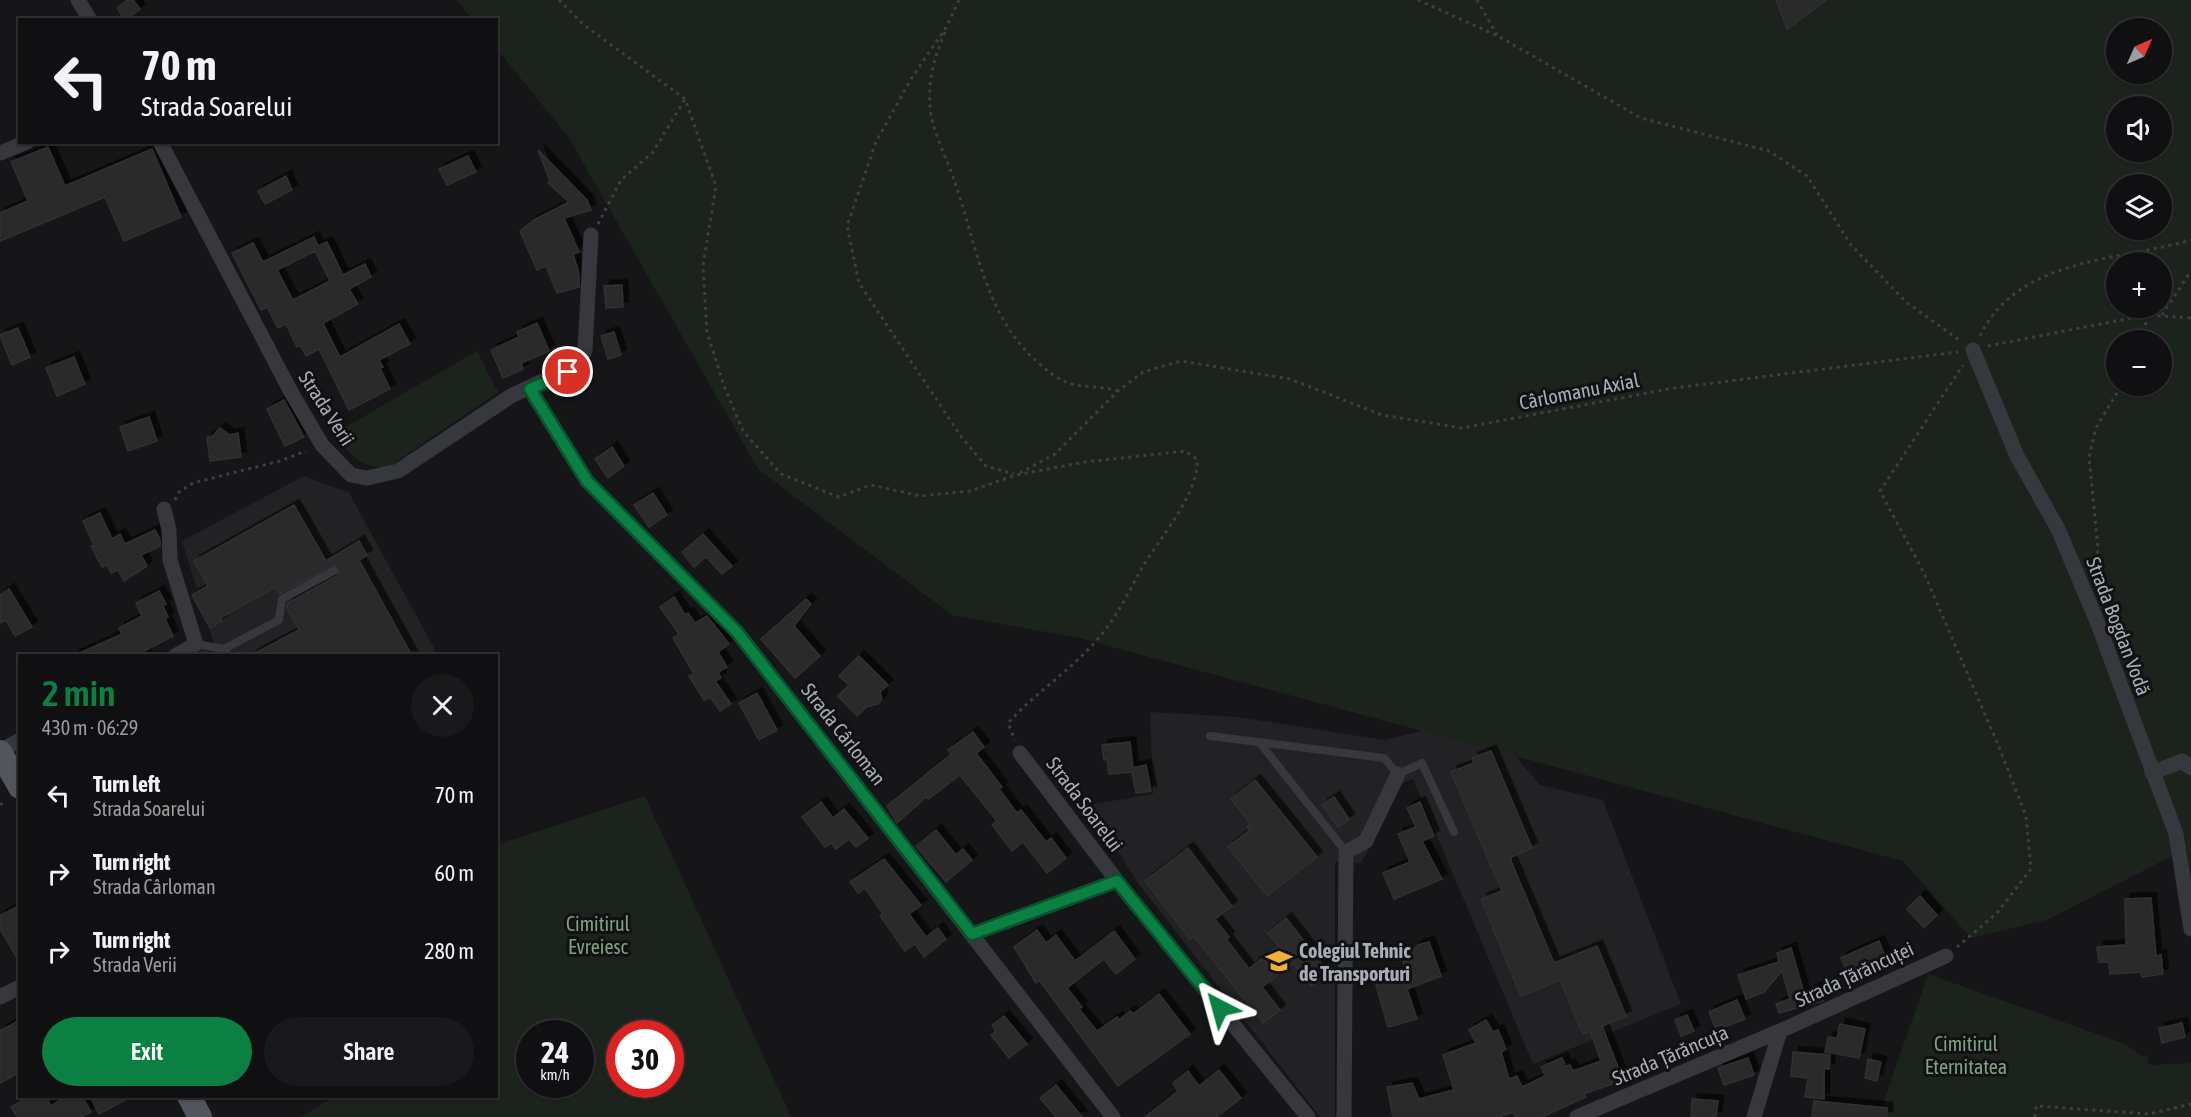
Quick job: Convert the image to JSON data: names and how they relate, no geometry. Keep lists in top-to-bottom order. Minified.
{"streets":{"street":["Strada Verii","Strada Bogdan Vodă","Strada Cârloman","Strada Soarelui","Strada Țărăncuței","Strada Țărăncuța"],"path":["Cârlomanu Axial"]},"crossings":[["Cârlomanu Axial","Strada Bogdan Vodă"],["Strada Verii","Strada Cârloman"],["Strada Cârloman","Strada Soarelui"],["Strada Țărăncuței","Strada Țărăncuța"]],"parks":["Cimitirul Evreiesc","Cimitirul Eternitatea"],"places":{"school or university":["Colegiul Tehnic de Transporturi"]},"north":"top right","page":{"map_buttons":["+","−"],"turn":["70 m","Strada Soarelui"],"heading":["2 min","430 m · 06:29"],"list":[{"name":"Turn left","note":"Strada Soarelui","value":"70 m"},{"name":"Turn right","note":"Strada Cârloman","value":"60 m"},{"name":"Turn right","note":"Strada Verii","value":"280 m"}],"buttons":["Exit","Share"],"speed":"24 km/h","limit":"30"}}
